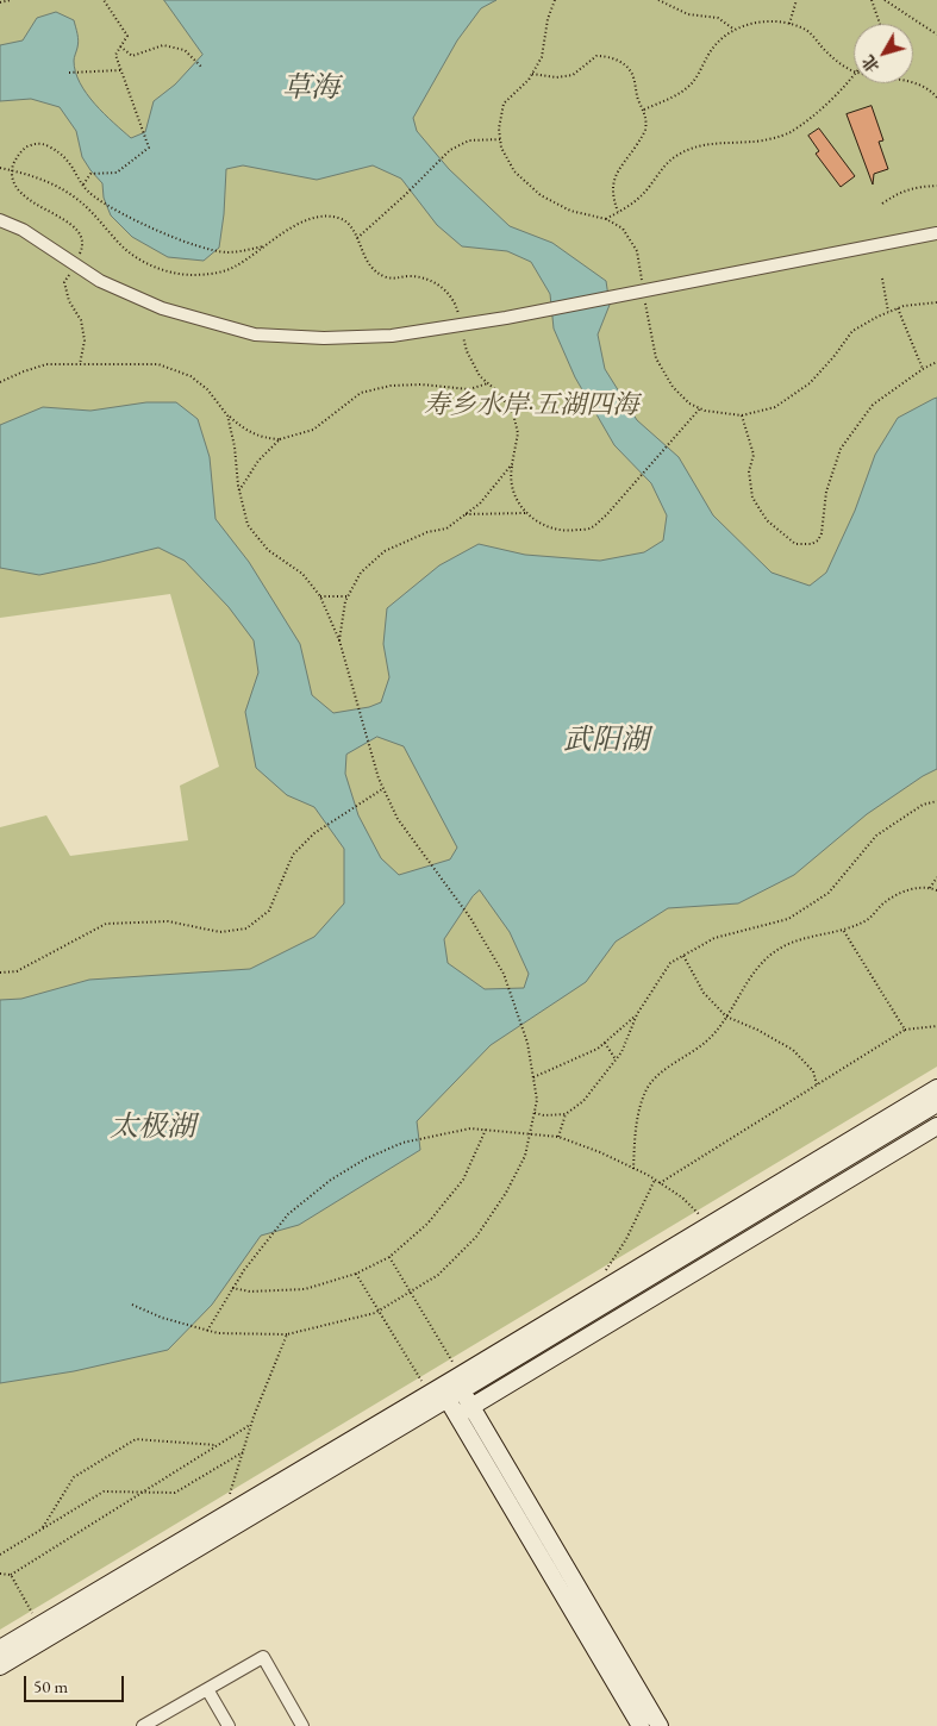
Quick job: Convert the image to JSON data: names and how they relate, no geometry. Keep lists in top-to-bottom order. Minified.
{"water":["草海","武阳湖","太极湖"],"parks":["寿乡水岸·五湖四海"],"scale_bar":"50 m","north":"bottom left"}
